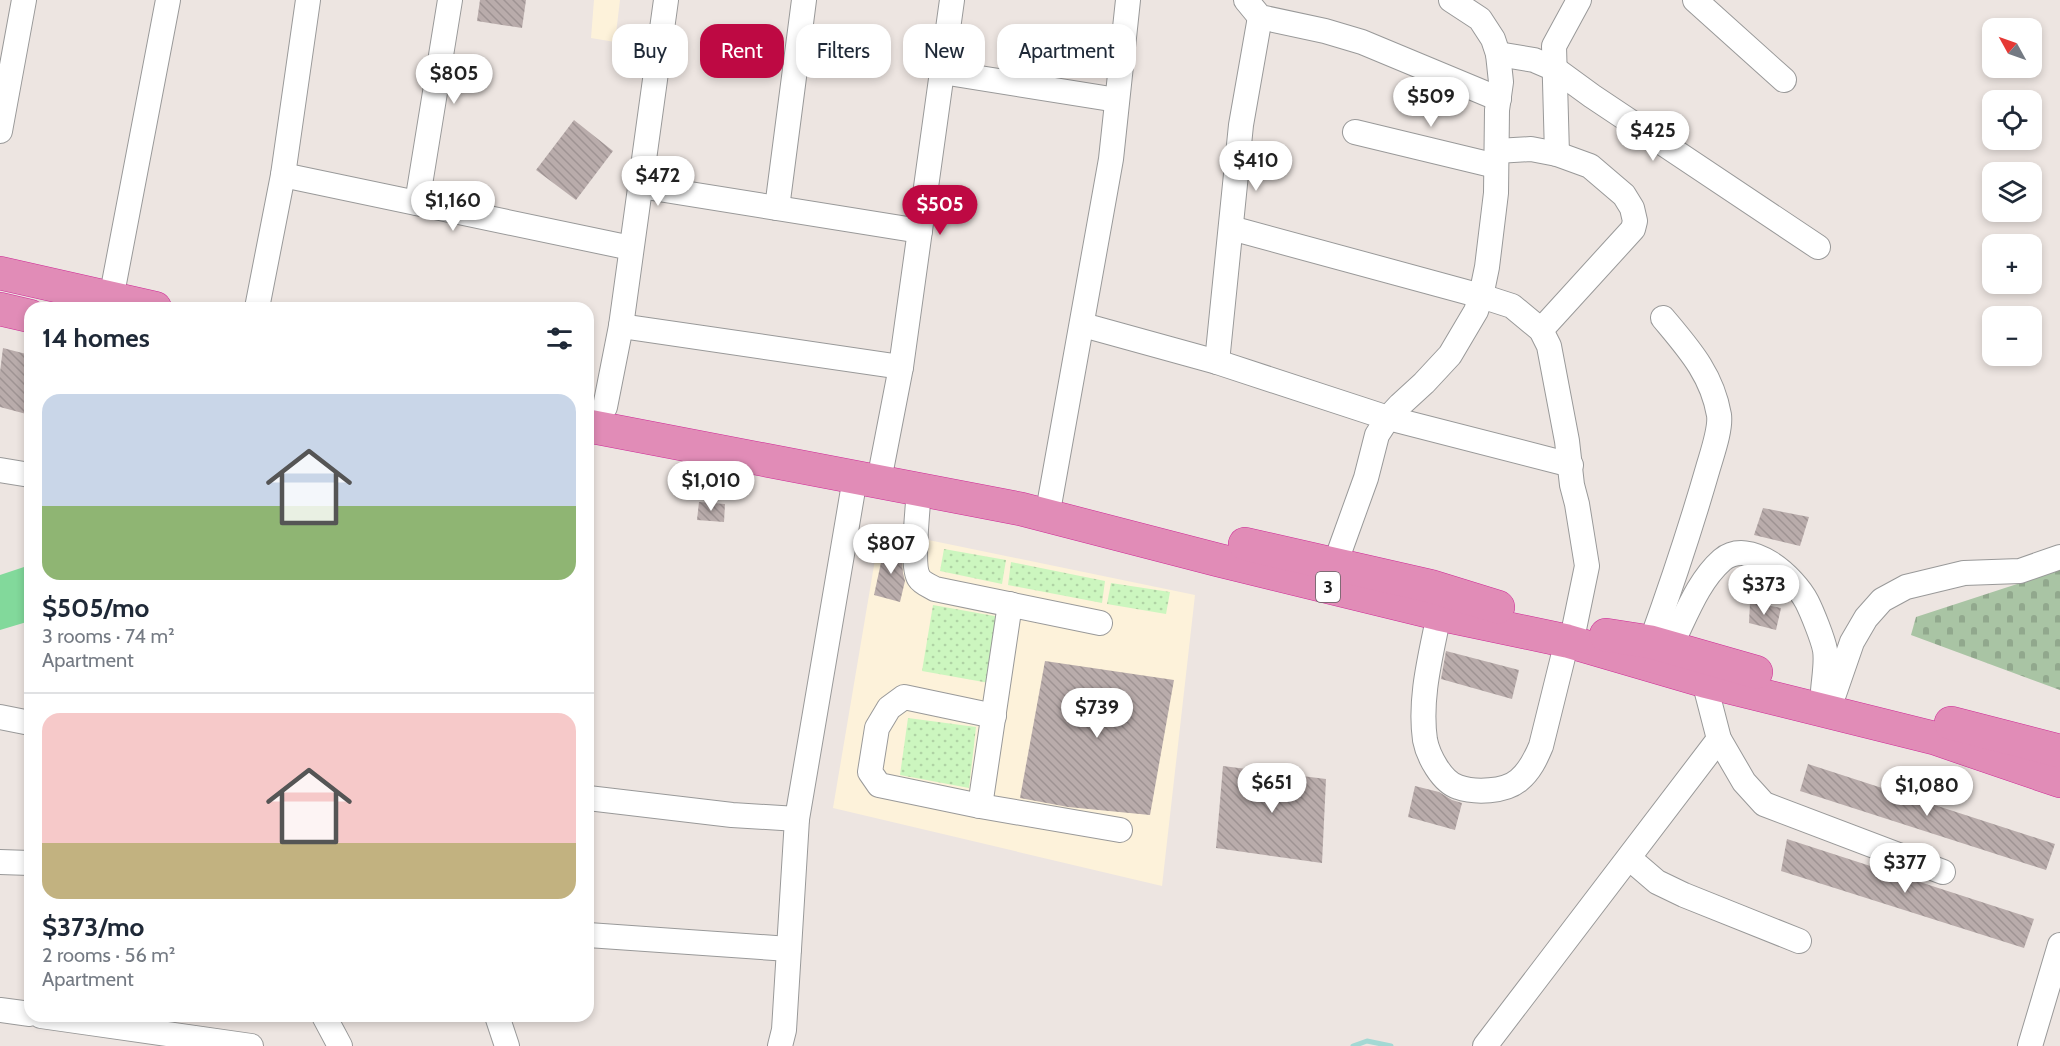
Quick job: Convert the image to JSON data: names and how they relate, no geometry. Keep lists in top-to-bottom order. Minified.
{"streets":{"highway":["3"]},"north":"top left","page":{"map_buttons":["+","−"],"chip":["Buy","Rent","Filters","New","Apartment"],"price":["$805","$509","$425","$410","$472","$1,160","$505","$1,010","$807","$373","$739","$651","$1,080","$377"],"heading":"14 homes","list":[{"name":"$505/mo","note":"3 rooms · 74 m² · Apartment"},{"name":"$373/mo","note":"2 rooms · 56 m² · Apartment"}]}}
